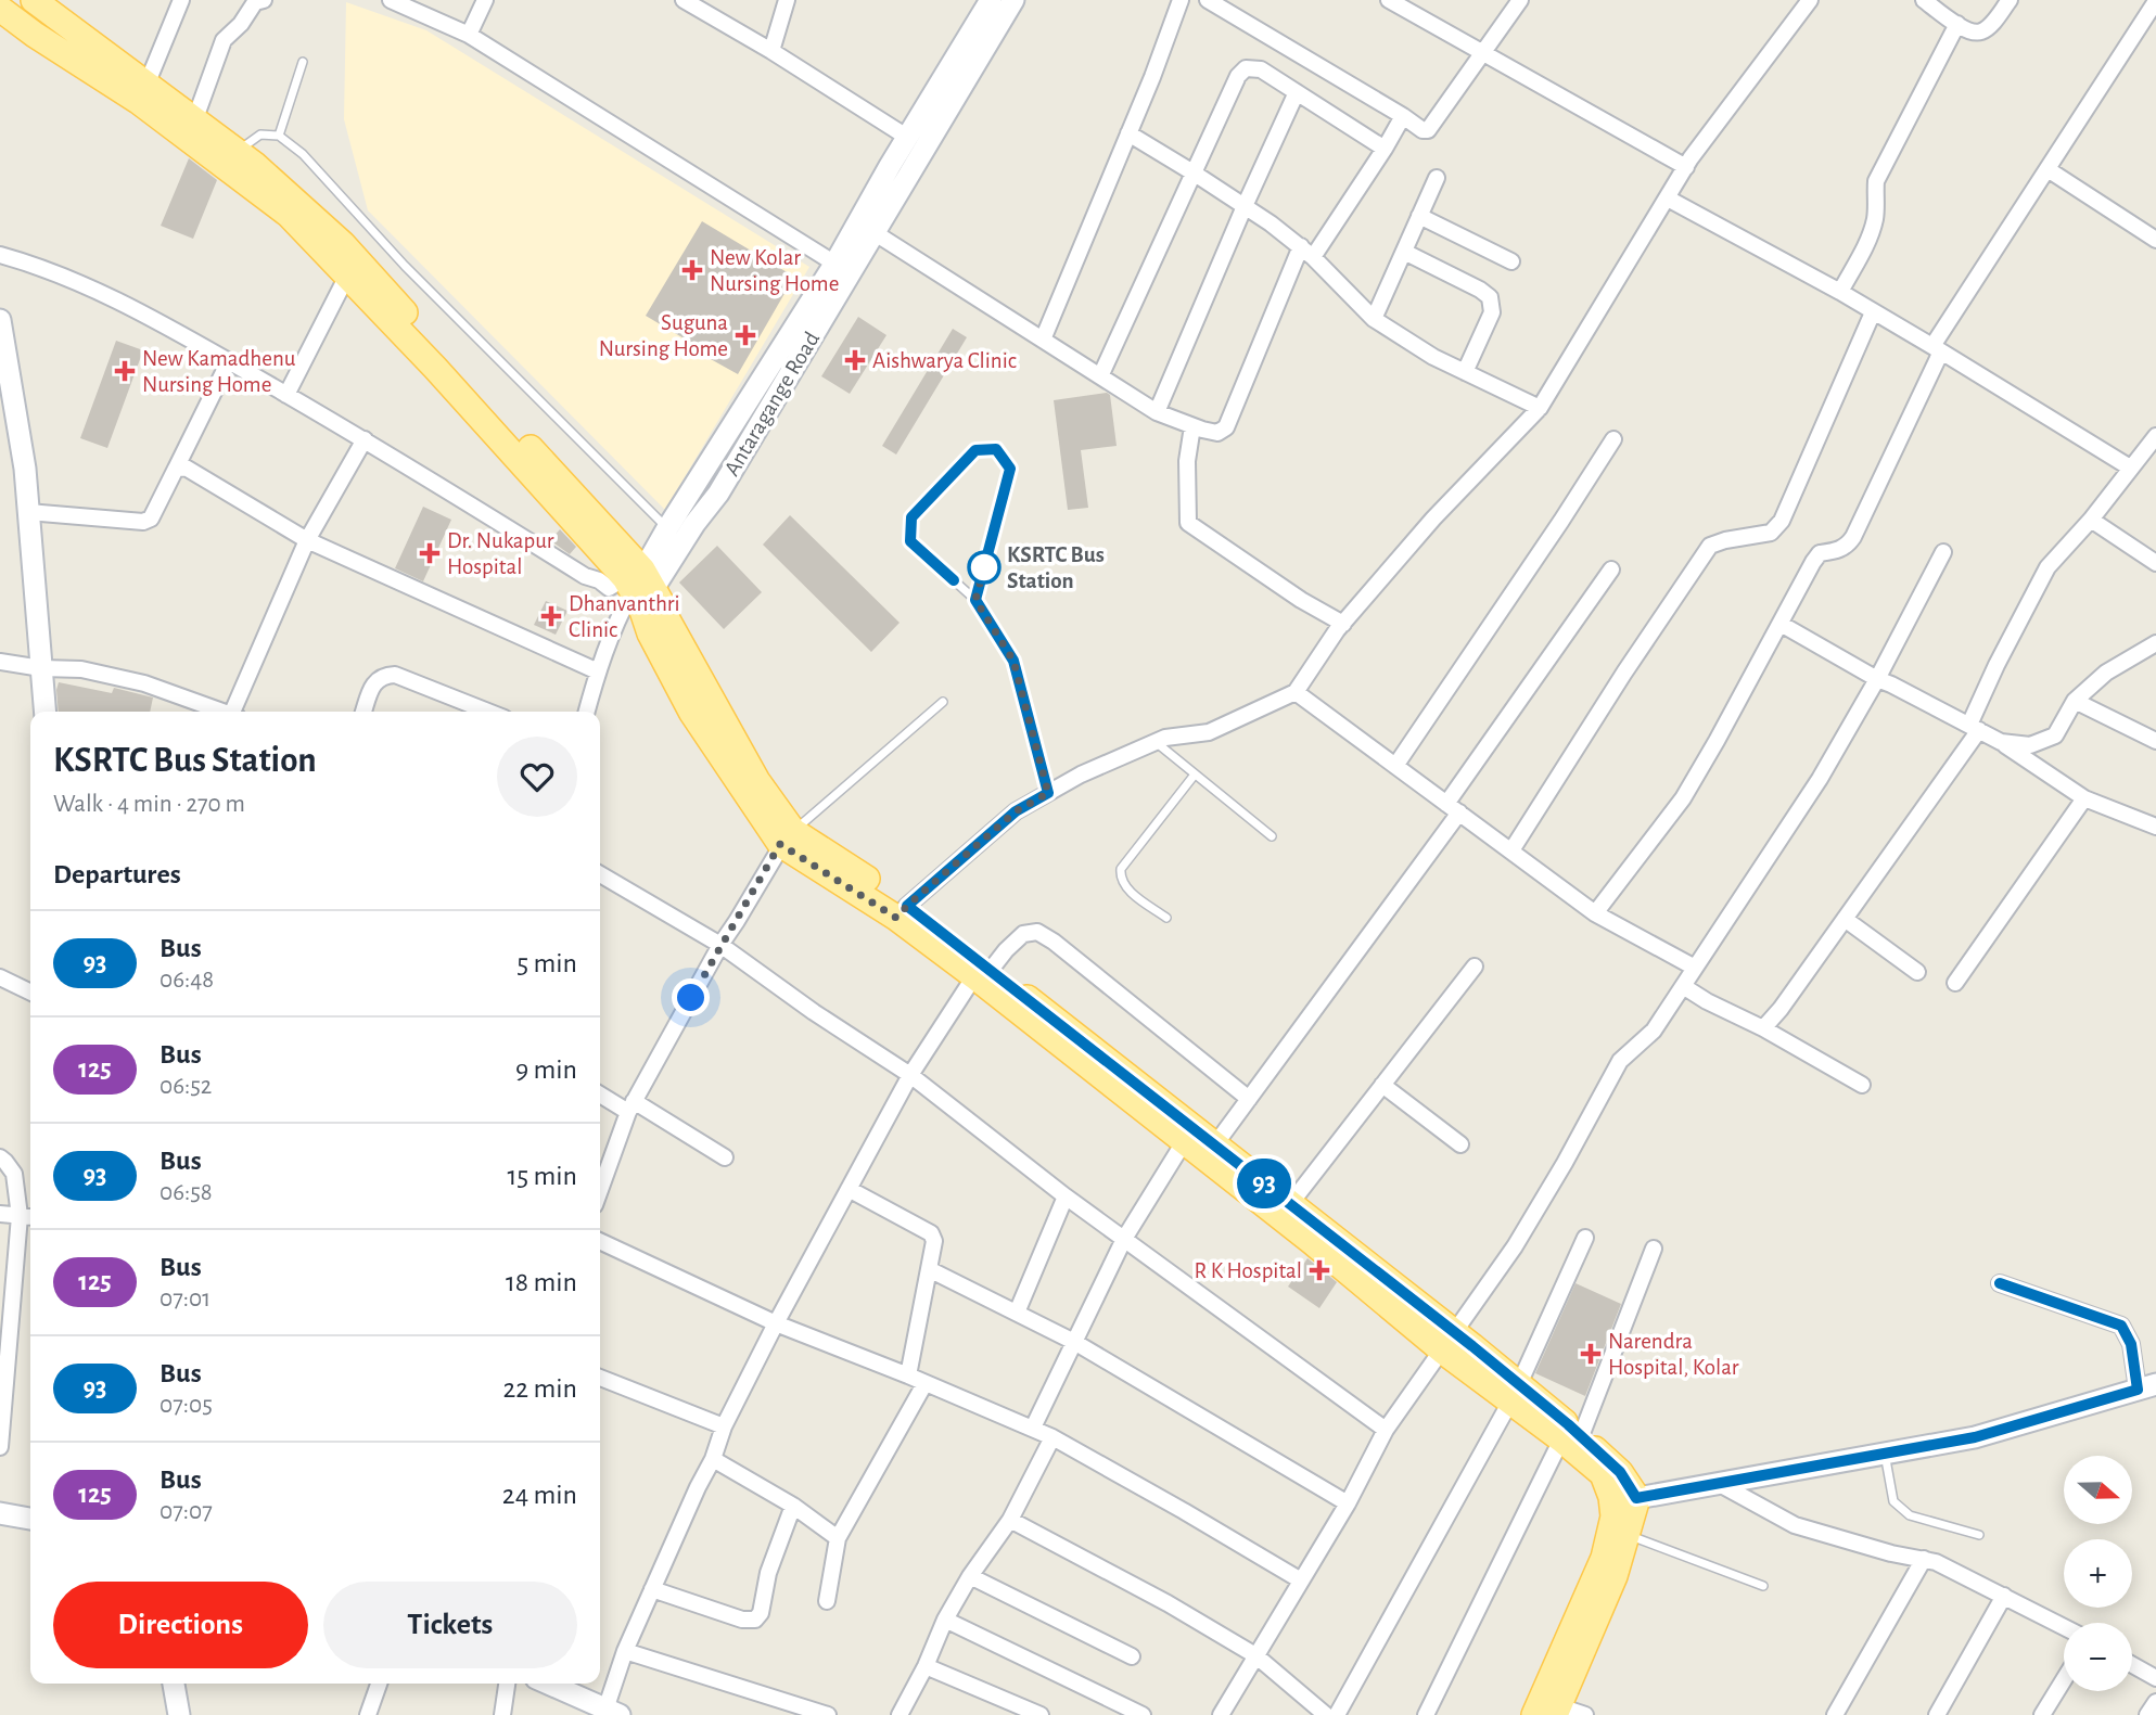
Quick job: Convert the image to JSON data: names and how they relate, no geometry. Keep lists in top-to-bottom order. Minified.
{"streets":{"street":["Antaragange Road"]},"places":{"health":["New Kolar Nursing Home","Suguna Nursing Home","Aishwarya Clinic","New Kamadhenu Nursing Home","Dr. Nukapur Hospital","Dhanvanthri Clinic","R K Hospital","Narendra Hospital, Kolar"],"other":["KSRTC Bus Station"]},"lines":["bus line 93"],"north":"right","page":{"on_map":"93","heading":[["KSRTC Bus Station","Walk · 4 min · 270 m"],"Departures"],"list":[{"mark":"93","name":"Bus","note":"06:48","value":"5 min"},{"mark":"125","name":"Bus","note":"06:52","value":"9 min"},{"mark":"93","name":"Bus","note":"06:58","value":"15 min"},{"mark":"125","name":"Bus","note":"07:01","value":"18 min"},{"mark":"93","name":"Bus","note":"07:05","value":"22 min"},{"mark":"125","name":"Bus","note":"07:07","value":"24 min"}],"map_buttons":["+","−"],"buttons":["Directions","Tickets"]}}
